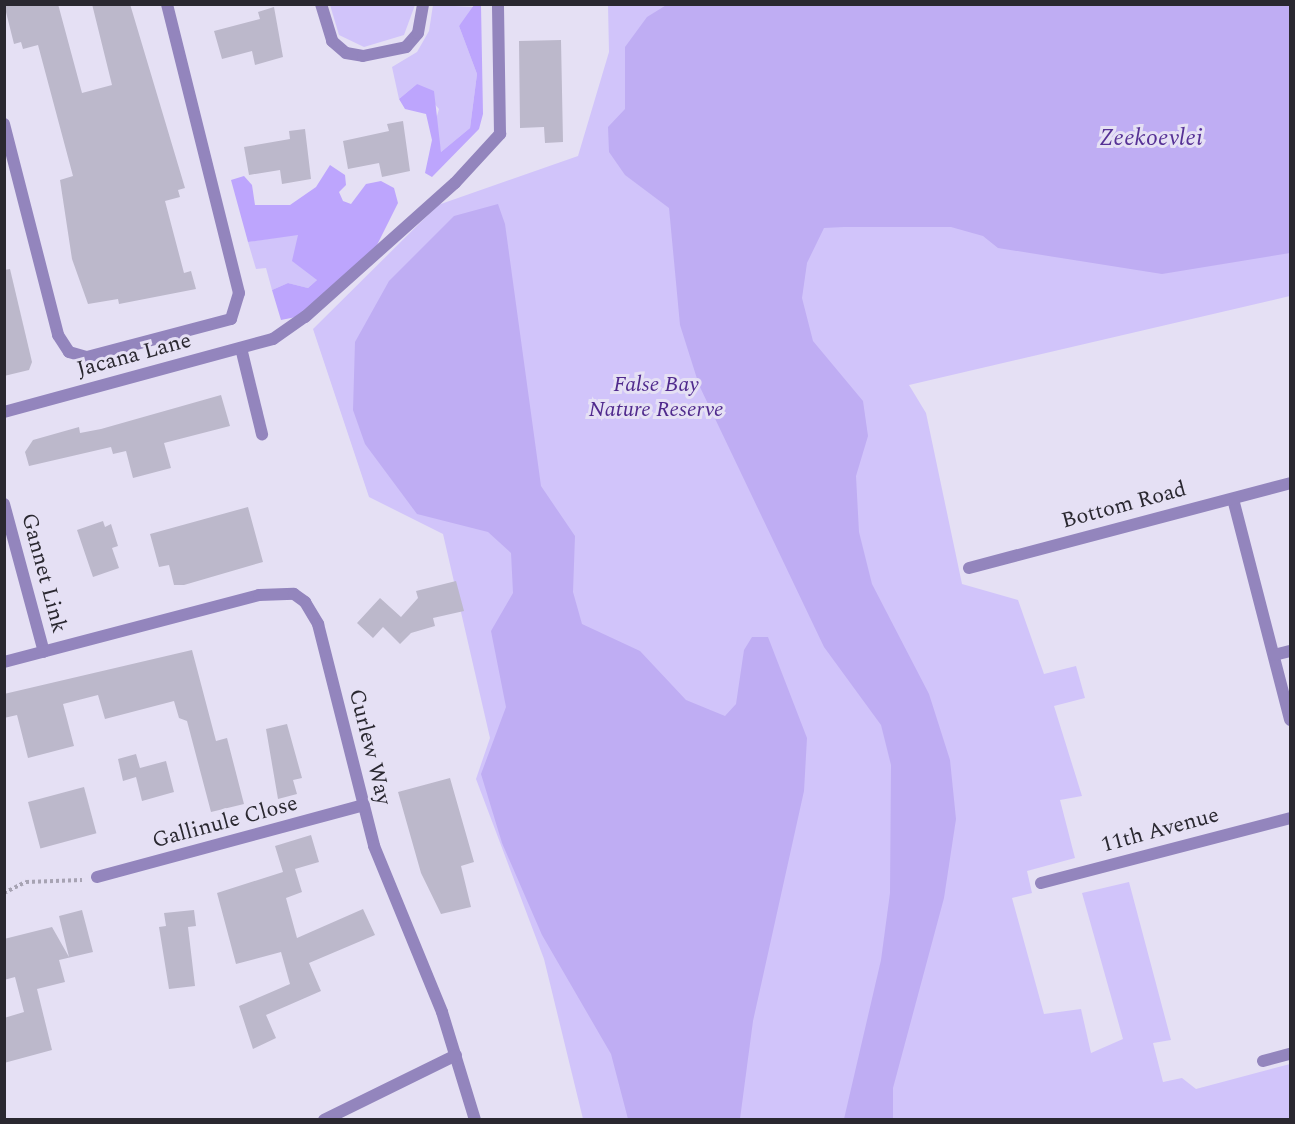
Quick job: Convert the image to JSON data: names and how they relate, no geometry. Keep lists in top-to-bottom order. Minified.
{"streets":{"street":["Jacana Lane","Bottom Road","Gannet Link","Curlew Way","Gallinule Close","11th Avenue"]},"crossings":[["Gannet Link","Curlew Way"],["Curlew Way","Gallinule Close"]],"water":["Zeekoevlei"],"parks":["False Bay Nature Reserve"]}
